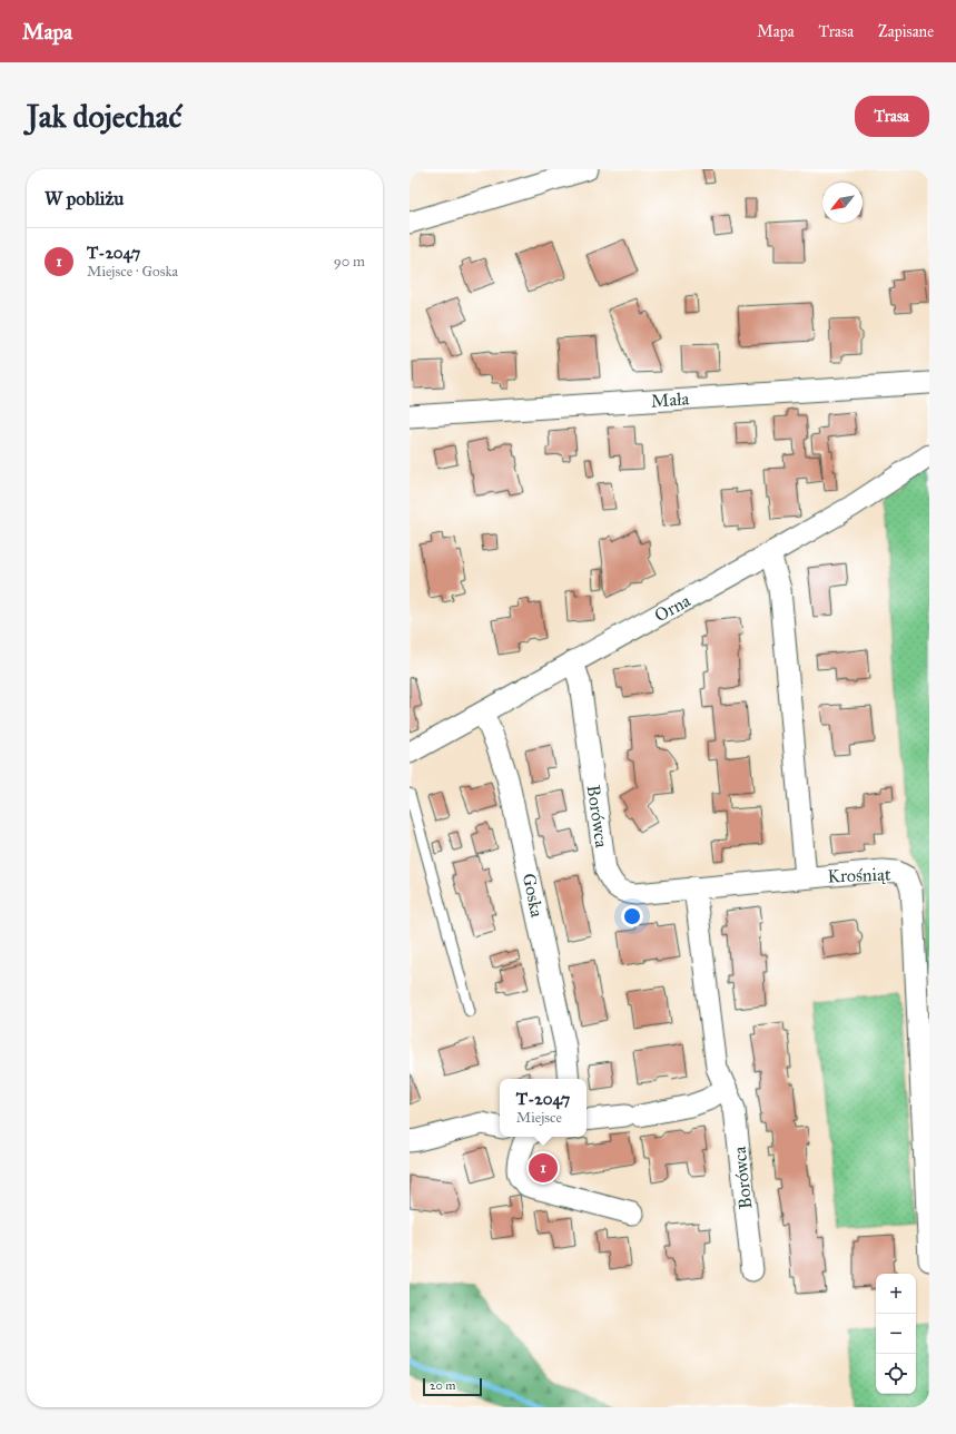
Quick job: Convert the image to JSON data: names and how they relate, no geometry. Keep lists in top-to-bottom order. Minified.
{"streets":{"street":["Mała","Orna","Borówca","Krośniąt","Goska"]},"crossings":[["Orna","Borówca"],["Orna","Krośniąt"],["Orna","Goska"],["Borówca","Krośniąt"]],"scale_bar":"20 m","north":"bottom left","page":{"header":"Mapa","nav":["Mapa","Trasa","Zapisane"],"buttons":"Trasa","title":"Jak dojechać","heading":"W pobliżu","list":[{"mark":"1","name":"T-2047","note":"Miejsce · Goska","value":"90 m"}],"popup":["T-2047","Miejsce"],"pins":"1","map_buttons":["+","−"],"scale":"20 m"}}
